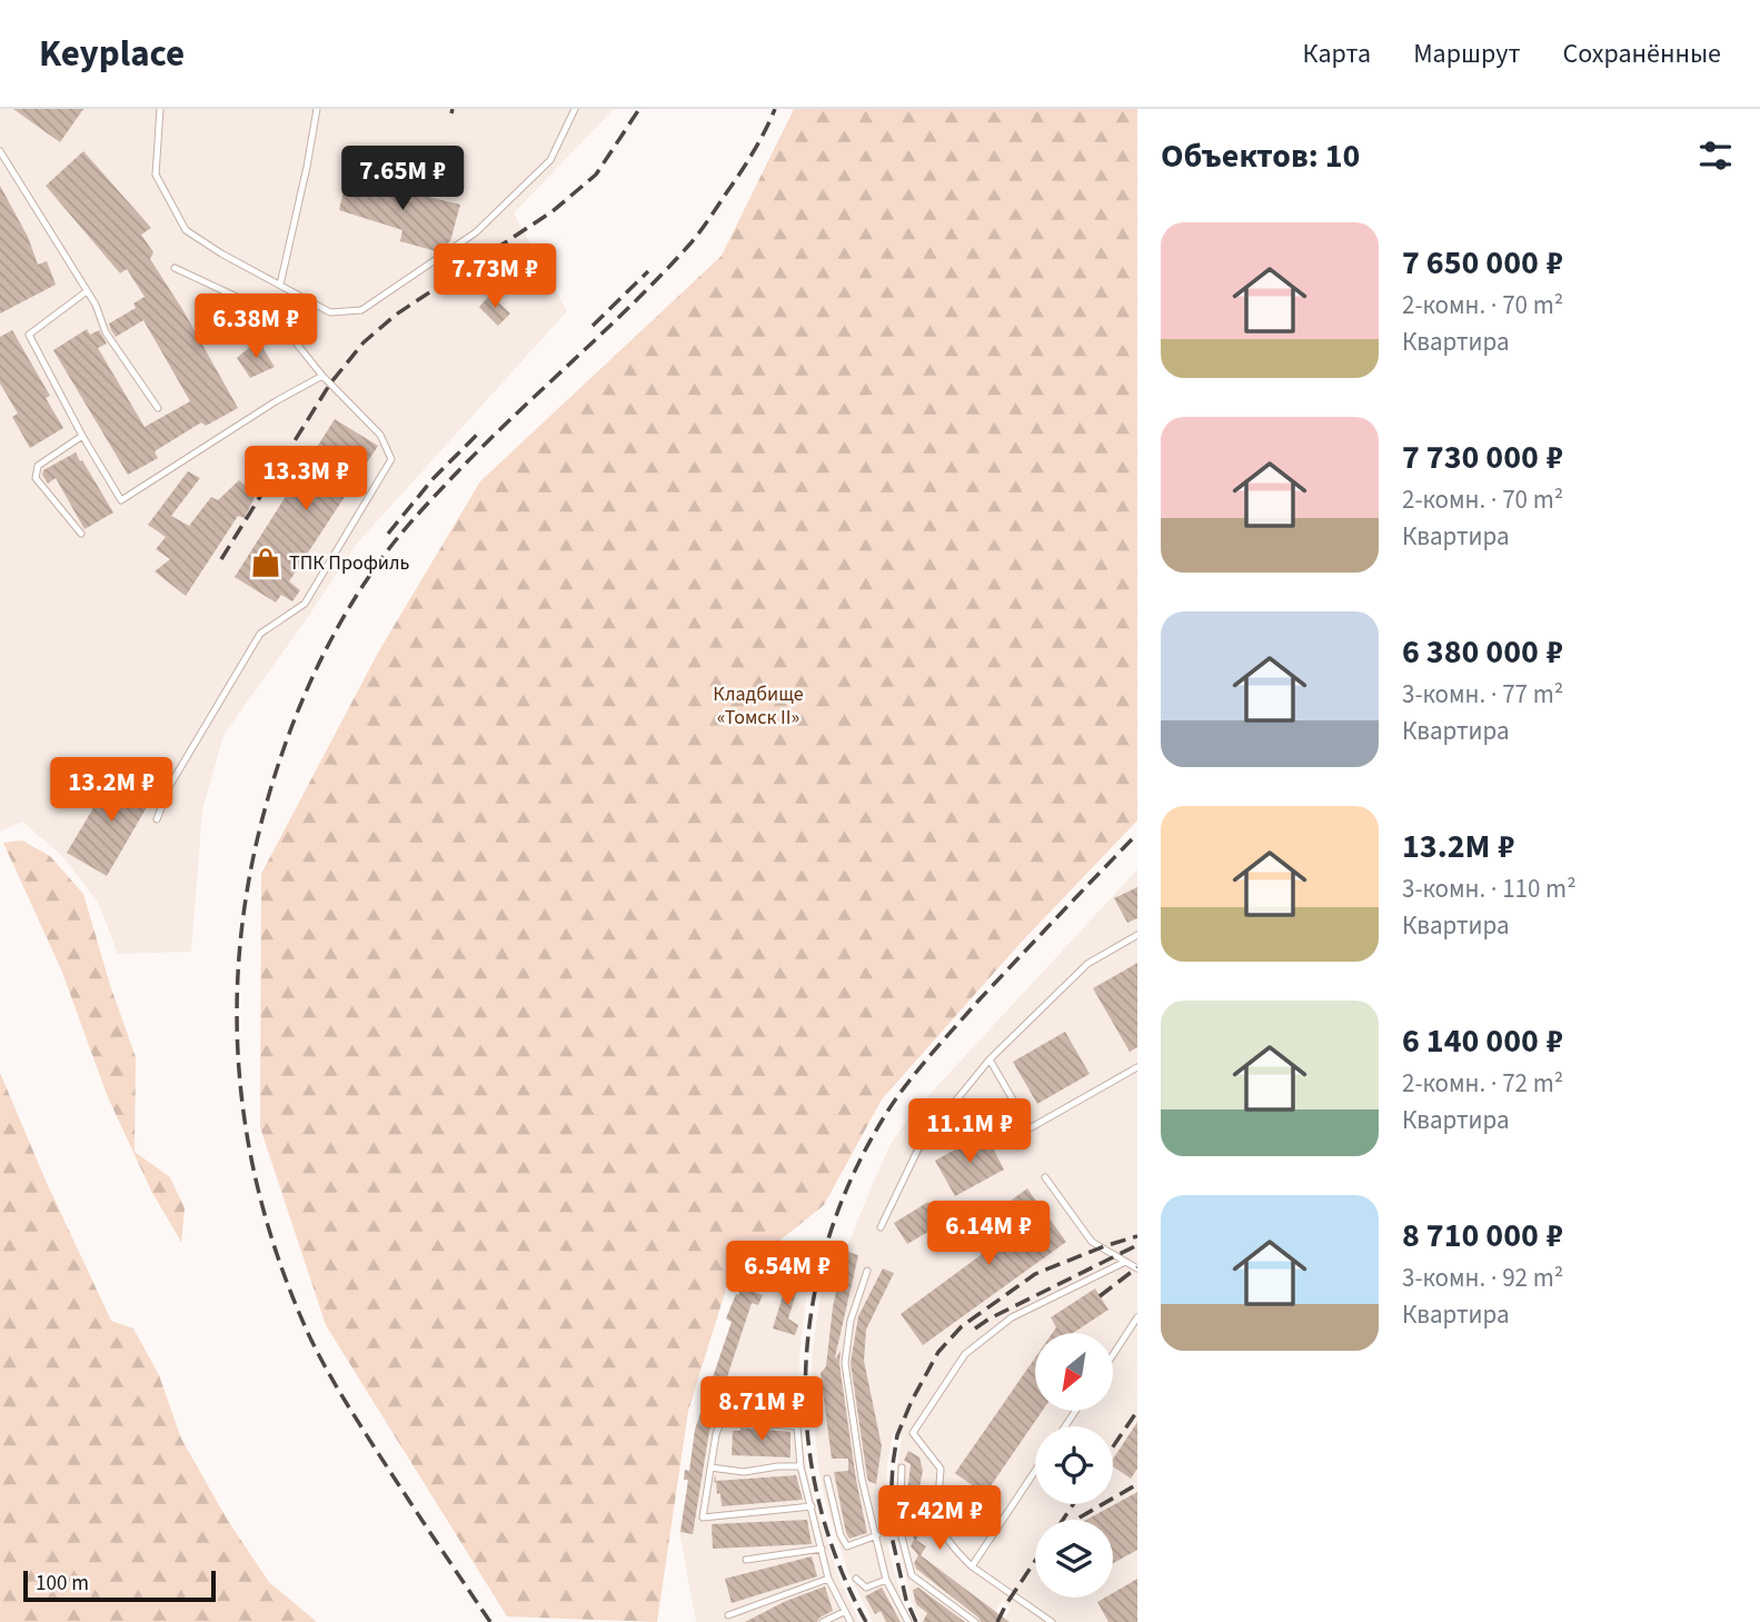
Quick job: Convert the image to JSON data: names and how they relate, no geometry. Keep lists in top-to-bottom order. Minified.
{"parks":["Кладбище «Томск II»"],"places":{"shop":["ТПК Профиль"]},"scale_bar":"100 m","north":"bottom left","page":{"header":"Keyplace","nav":["Карта","Маршрут","Сохранённые"],"heading":"Объектов: 10","price":["7.65M ₽","7.73M ₽","6.38M ₽","13.3M ₽","13.2M ₽","11.1M ₽","6.14M ₽","6.54M ₽","8.71M ₽","7.42M ₽"],"list":[{"name":"7 650 000 ₽","note":"2-комн. · 70 m² · Квартира"},{"name":"7 730 000 ₽","note":"2-комн. · 70 m² · Квартира"},{"name":"6 380 000 ₽","note":"3-комн. · 77 m² · Квартира"},{"name":"13.2M ₽","note":"3-комн. · 110 m² · Квартира"},{"name":"6 140 000 ₽","note":"2-комн. · 72 m² · Квартира"},{"name":"8 710 000 ₽","note":"3-комн. · 92 m² · Квартира"}],"scale":"100 m"}}
